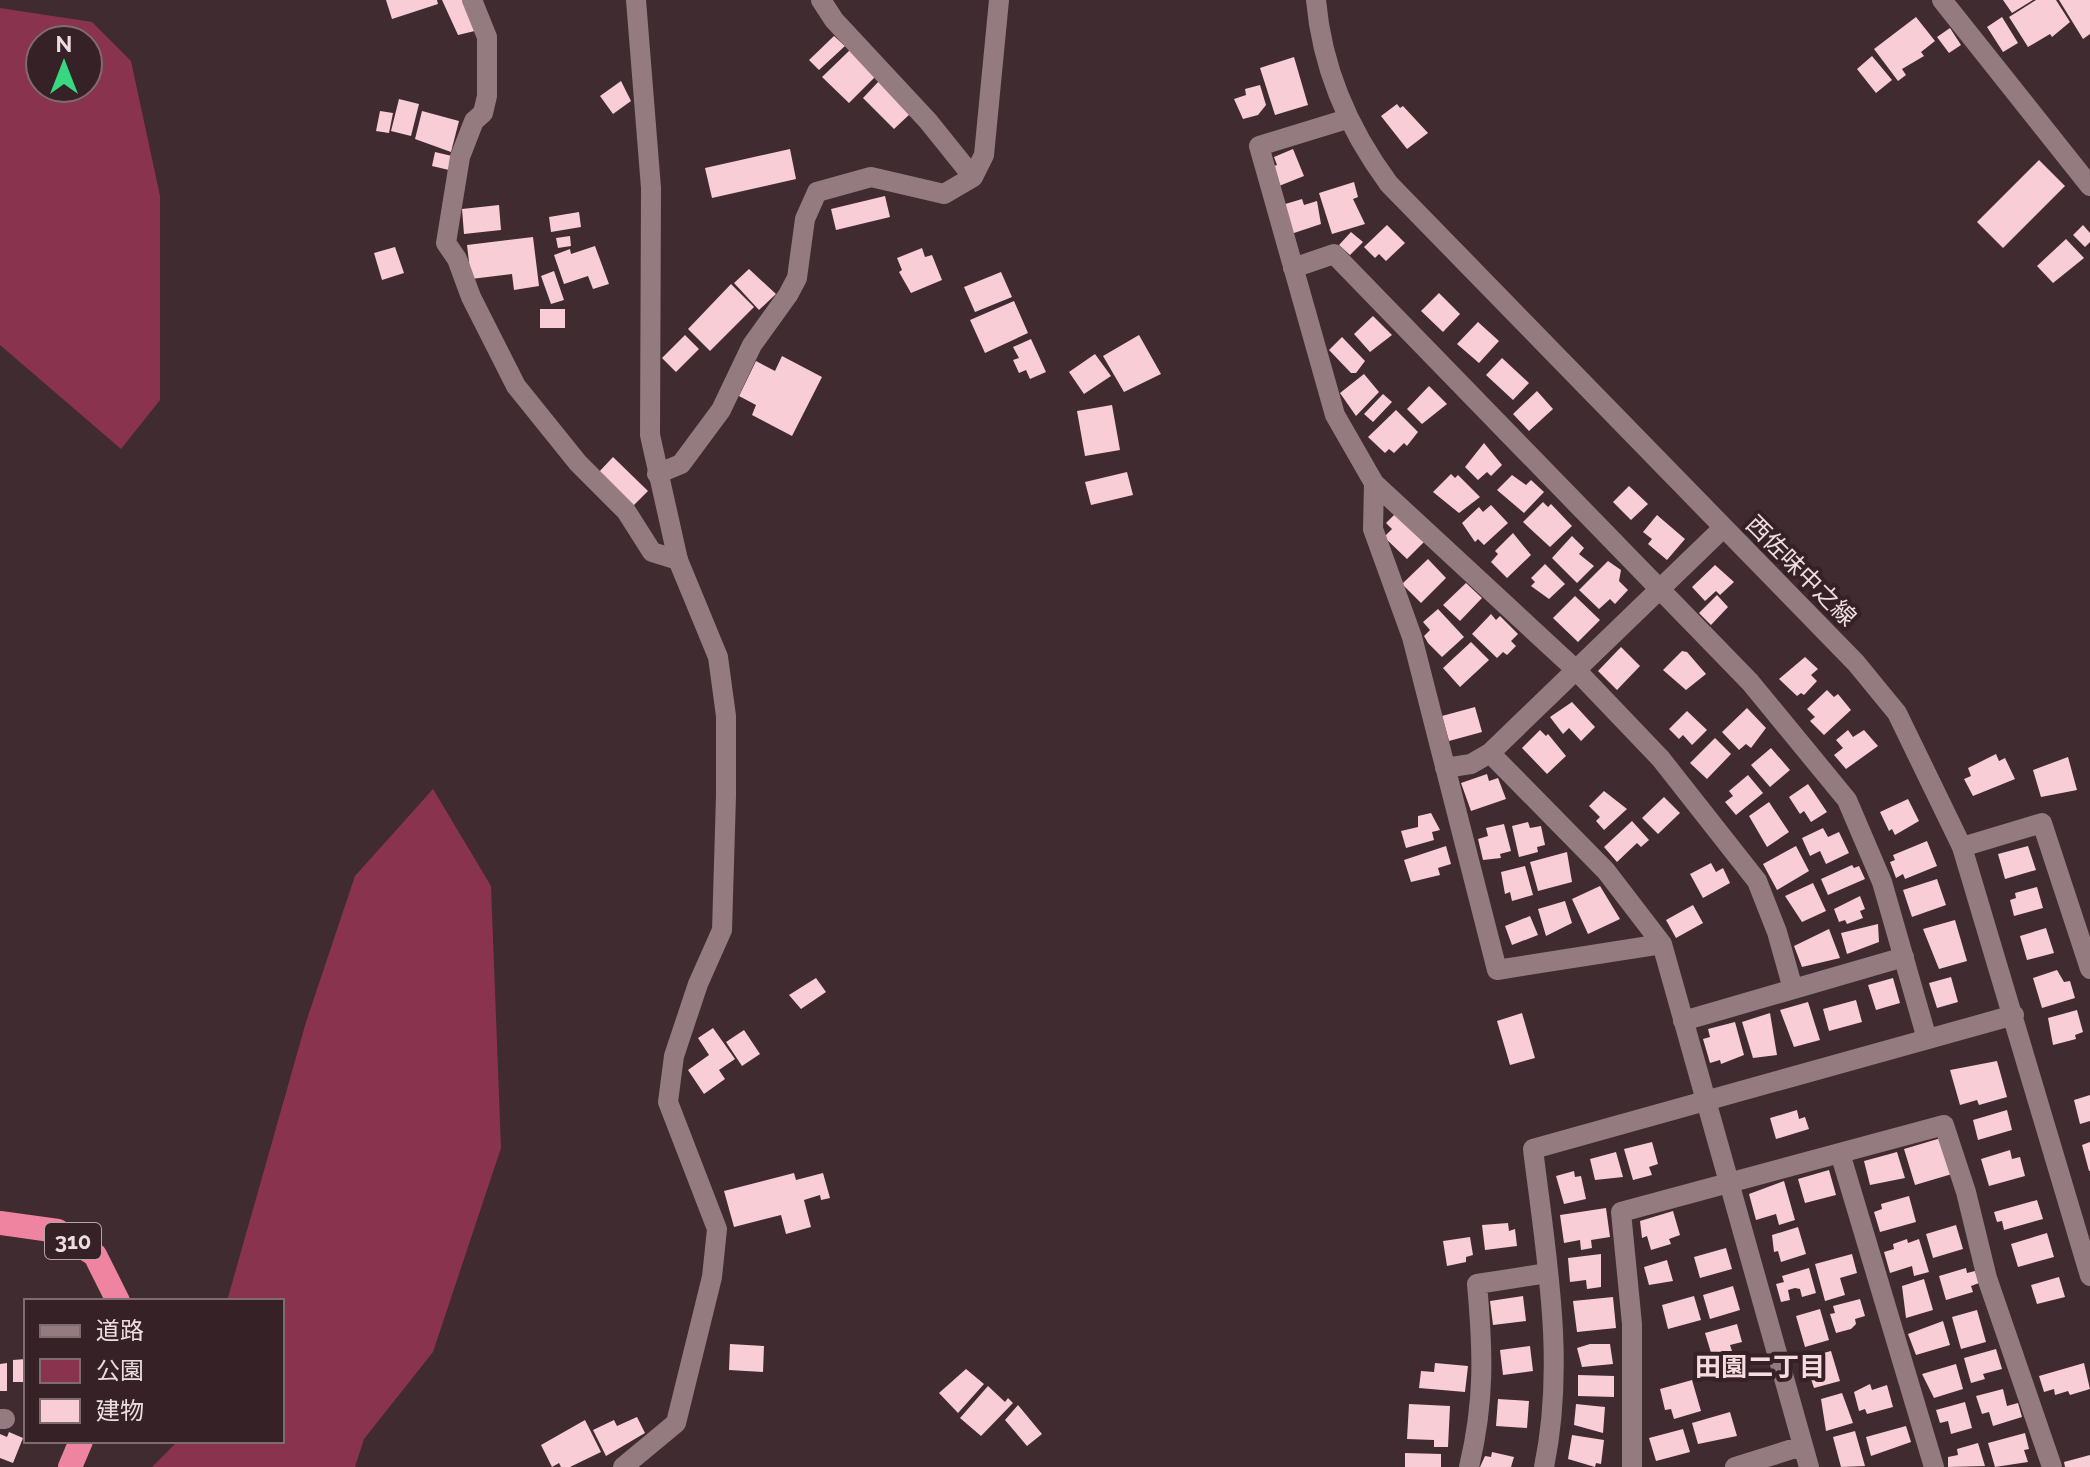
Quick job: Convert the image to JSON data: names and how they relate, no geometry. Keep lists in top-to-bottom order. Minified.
{"streets":{"highway":["310"],"street":["西佐味中之線"]},"districts":["田園二丁目"],"legend":["道路","公園","建物"],"north":"top"}
